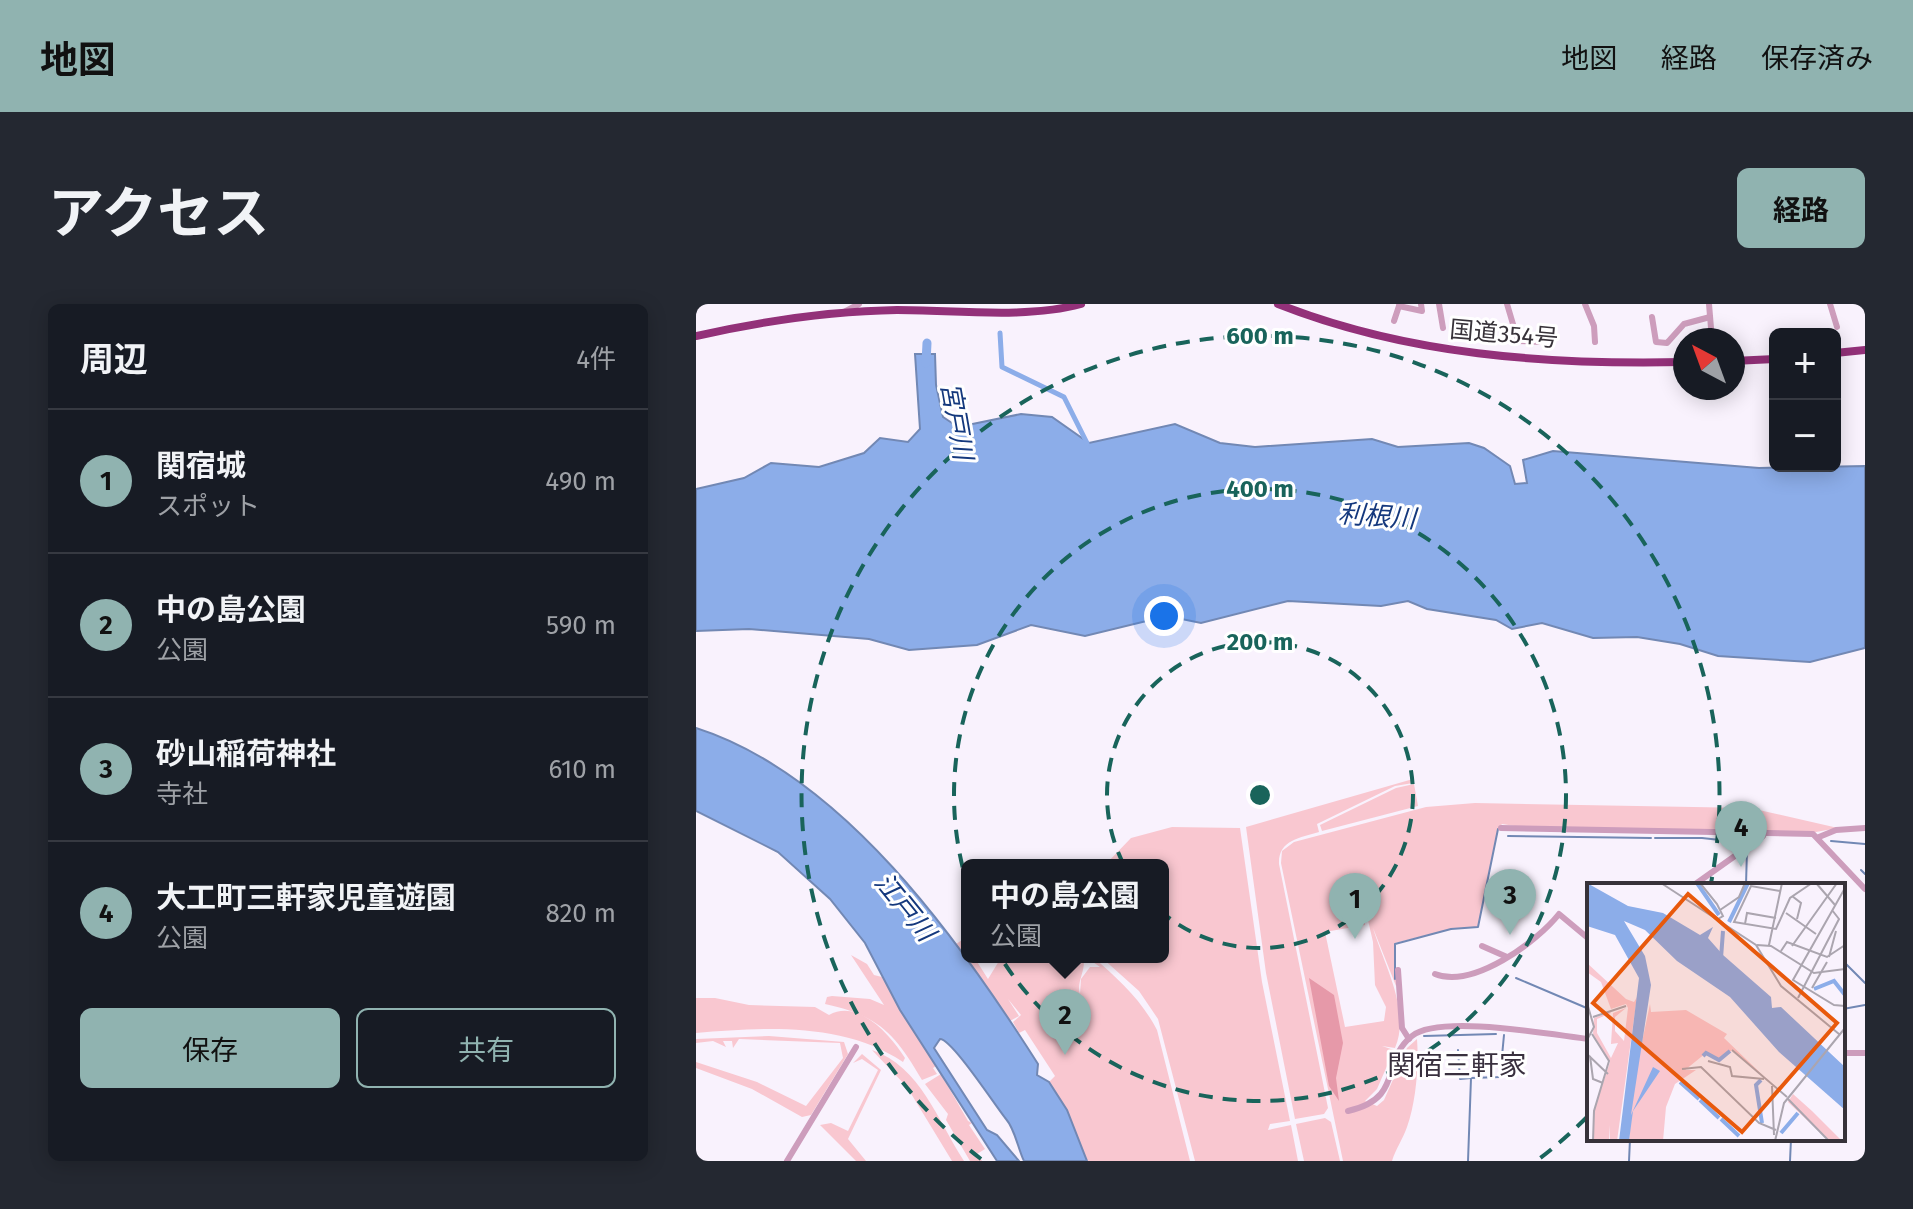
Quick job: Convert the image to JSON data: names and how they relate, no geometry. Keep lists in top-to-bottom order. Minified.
{"streets":{"highway":["国道354号"]},"districts":["関宿三軒家"],"water":["宮戸川","利根川","江戸川"],"north":"top left","page":{"header":"地図","nav":["地図","経路","保存済み"],"title":"アクセス","buttons":["経路",["保存","共有"]],"heading":["周辺","4件"],"map_buttons":["+","−"],"list":[{"mark":"1","name":"関宿城","note":"スポット","value":"490 m"},{"mark":"2","name":"中の島公園","note":"公園","value":"590 m"},{"mark":"3","name":"砂山稲荷神社","note":"寺社","value":"610 m"},{"mark":"4","name":"大工町三軒家児童遊園","note":"公園","value":"820 m"}],"pins":["4","3","1","2"],"popup":["中の島公園","公園"]},"rings":["600 m","400 m","200 m"]}
